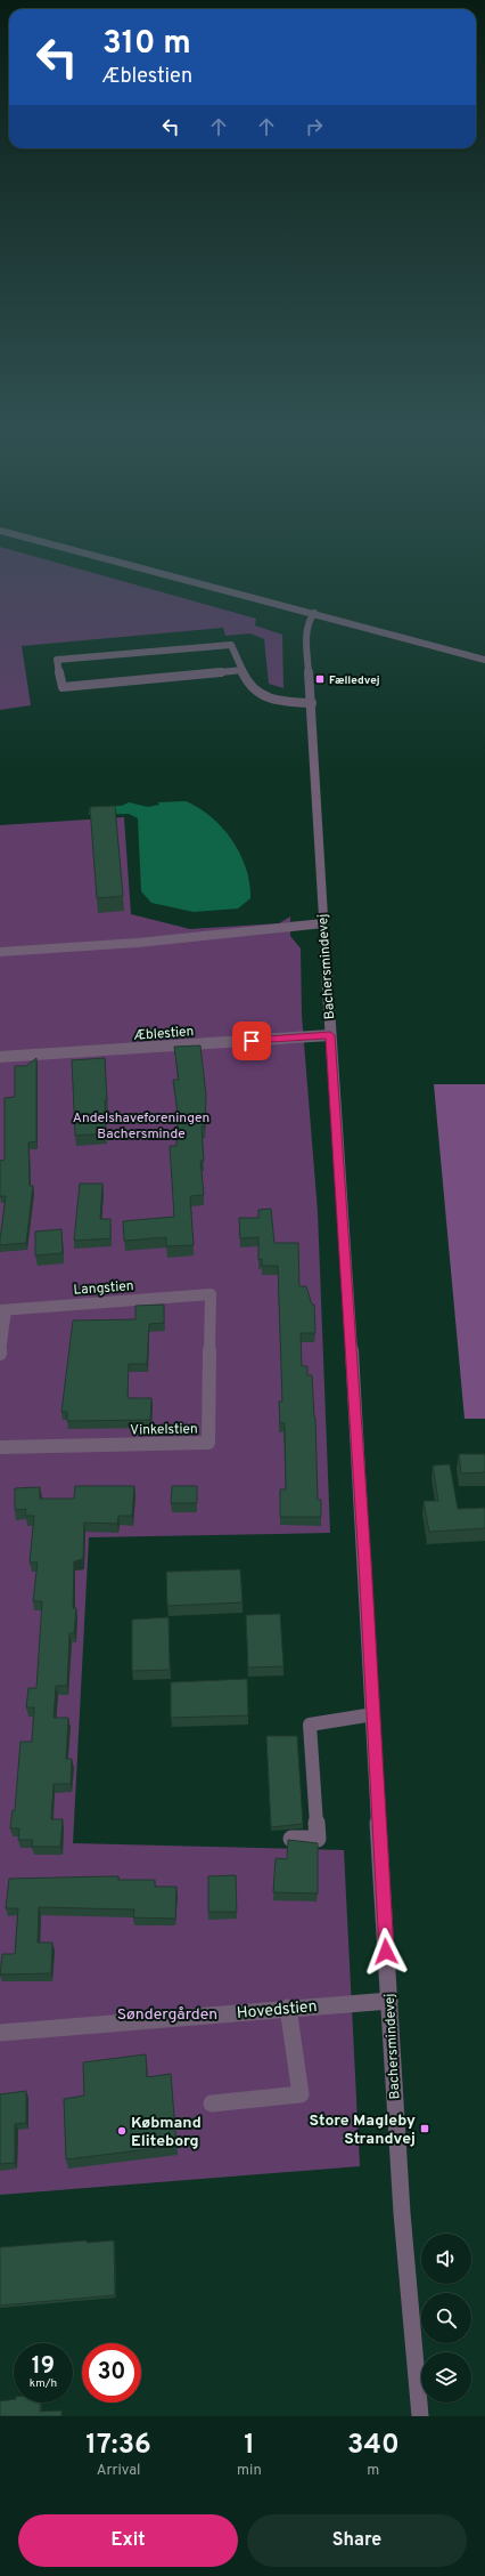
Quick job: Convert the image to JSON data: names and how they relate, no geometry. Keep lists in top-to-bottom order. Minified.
{"streets":{"street":["Bachersmindevej","Æblestien","Langstien","Vinkelstien","Hovedstien"]},"crossings":[["Bachersmindevej","Æblestien"],["Bachersmindevej","Hovedstien"],["Langstien","Vinkelstien"]],"parks":["Andelshaveforeningen Bachersminde","Søndergården"],"places":{"transit":["Fælledvej","Store Magleby Strandvej"],"other":["Købmand Eliteborg"]},"page":{"turn":["310 m","Æblestien"],"speed":"19 km/h","limit":"30","eta":["17:36","Arrival","1","min","340","m"],"buttons":["Exit","Share"]}}
